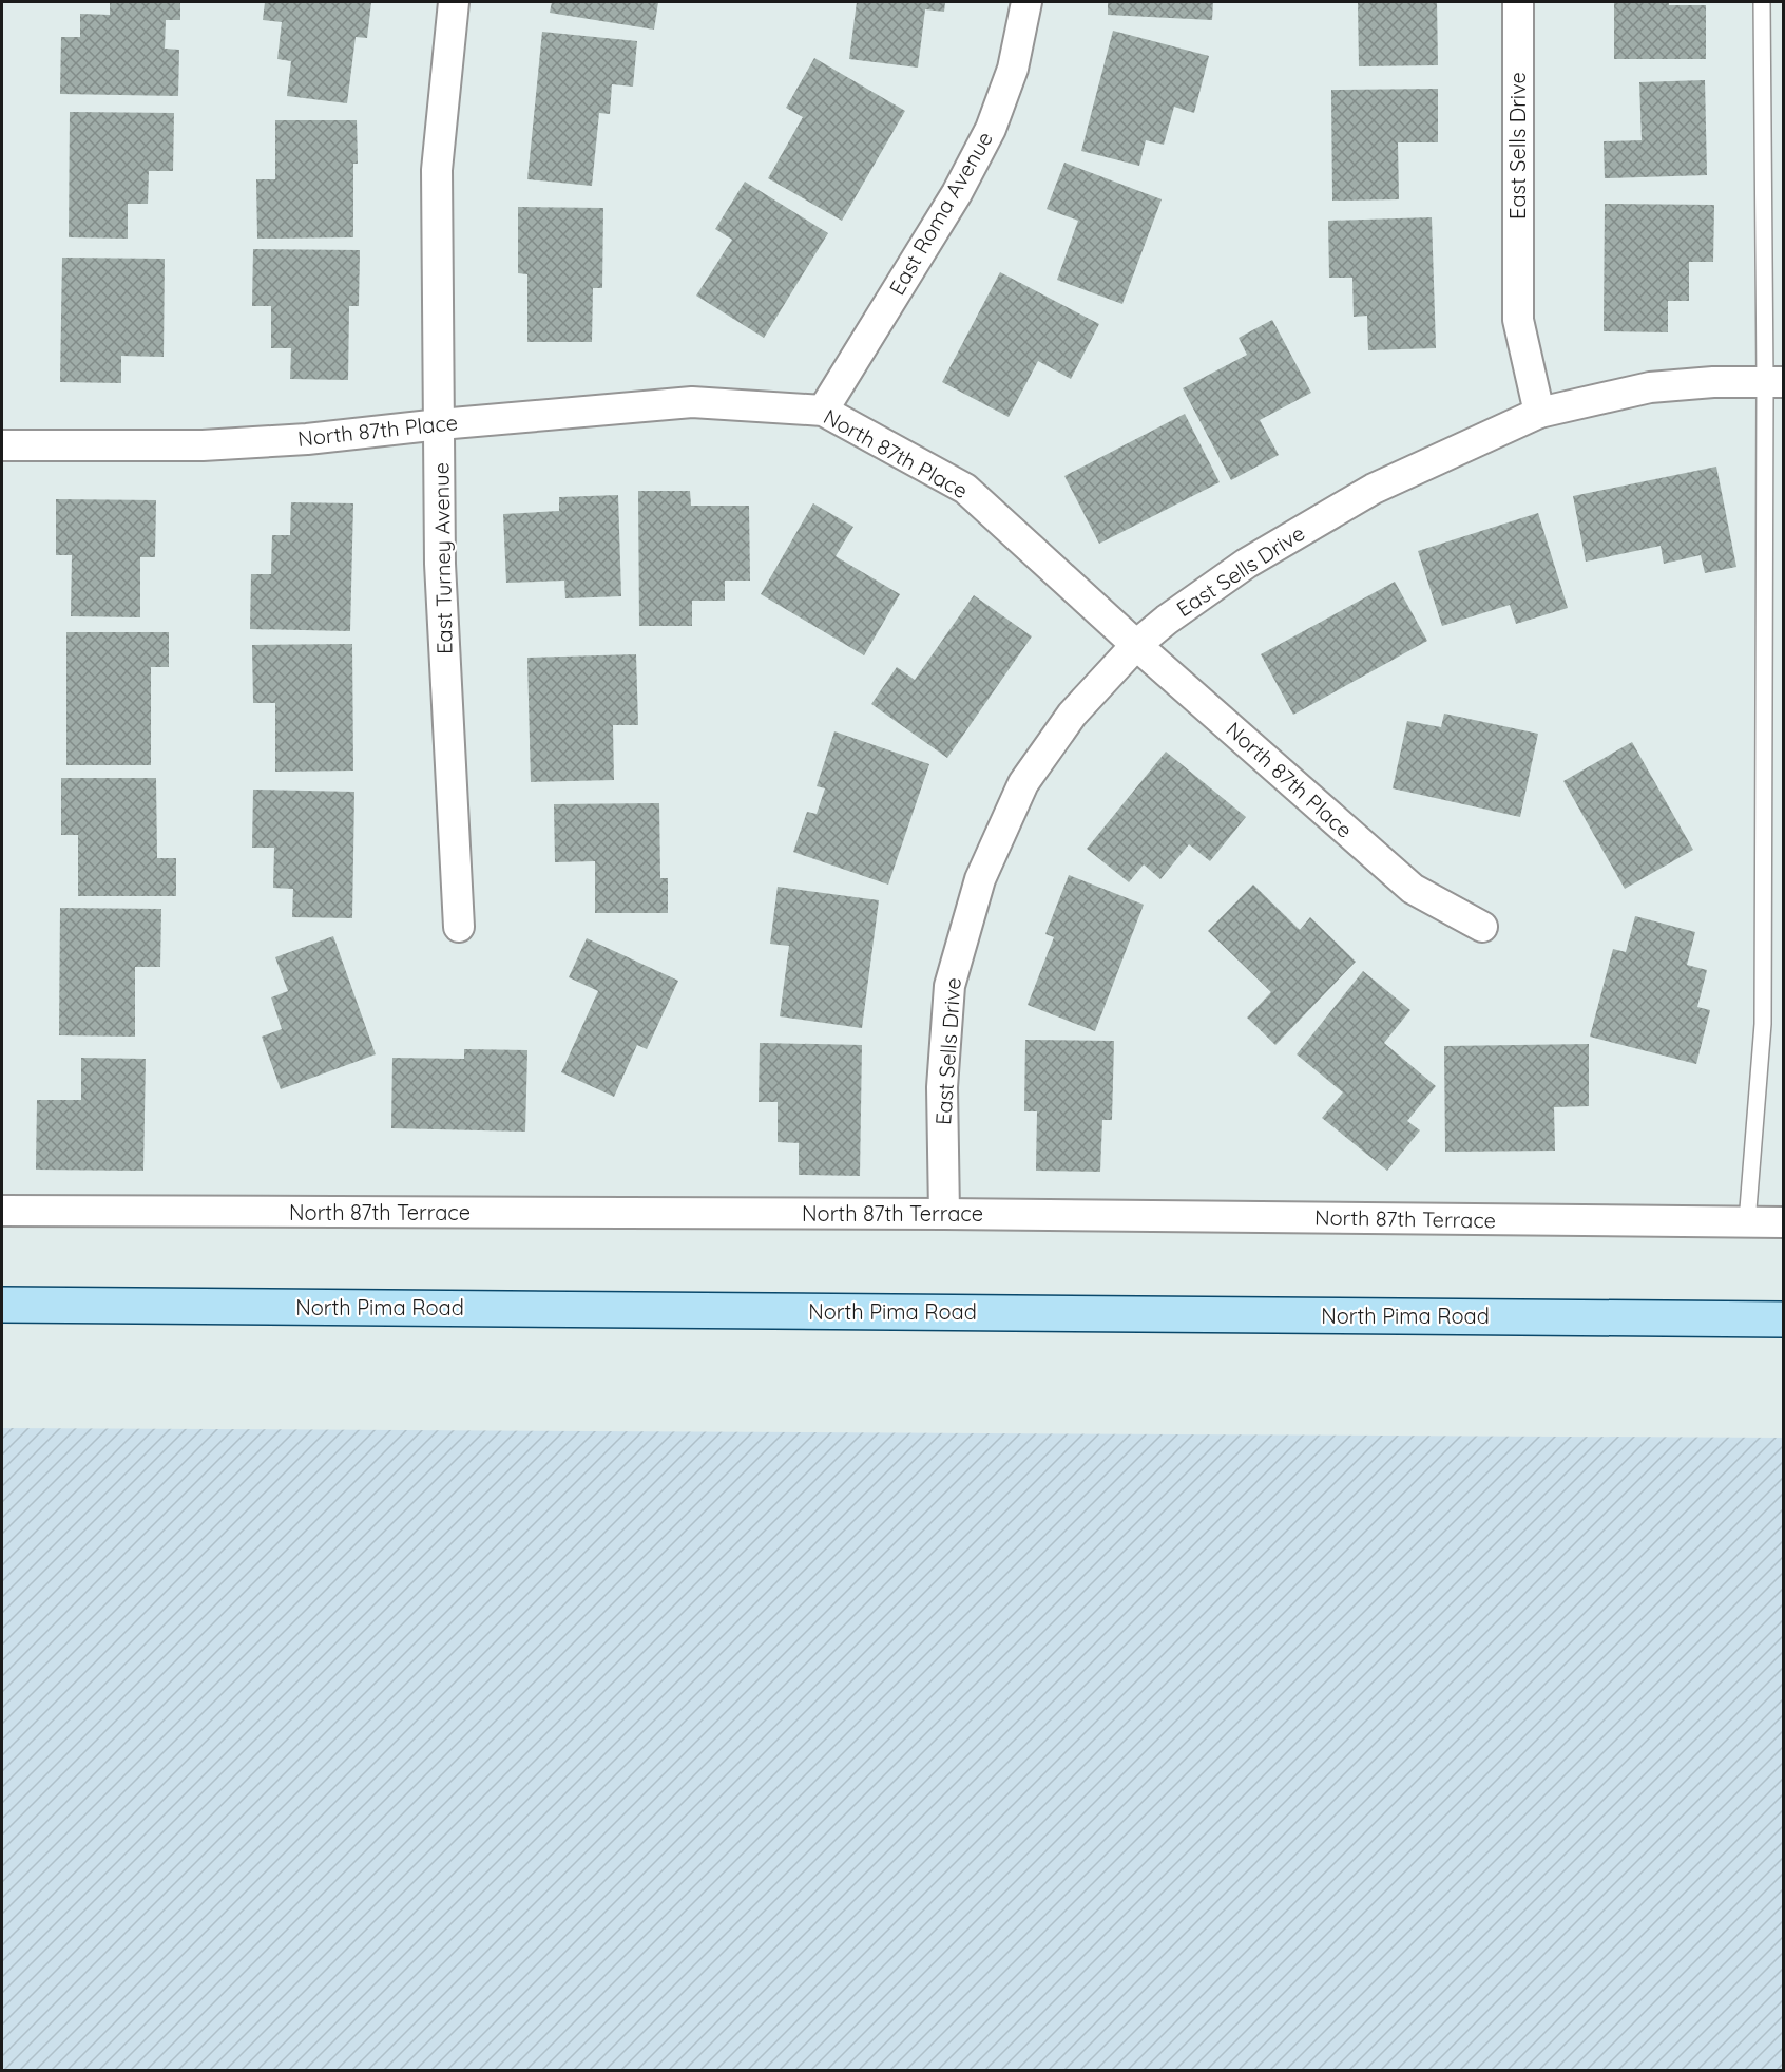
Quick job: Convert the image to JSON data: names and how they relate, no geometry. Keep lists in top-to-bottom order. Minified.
{"streets":{"main road":["North Pima Road"],"street":["East Sells Drive","East Roma Avenue","North 87th Place","East Turney Avenue","North 87th Terrace"]},"crossings":[["East Sells Drive","North 87th Place"],["East Sells Drive","North 87th Terrace"],["East Roma Avenue","North 87th Place"],["North 87th Place","East Turney Avenue"]]}
